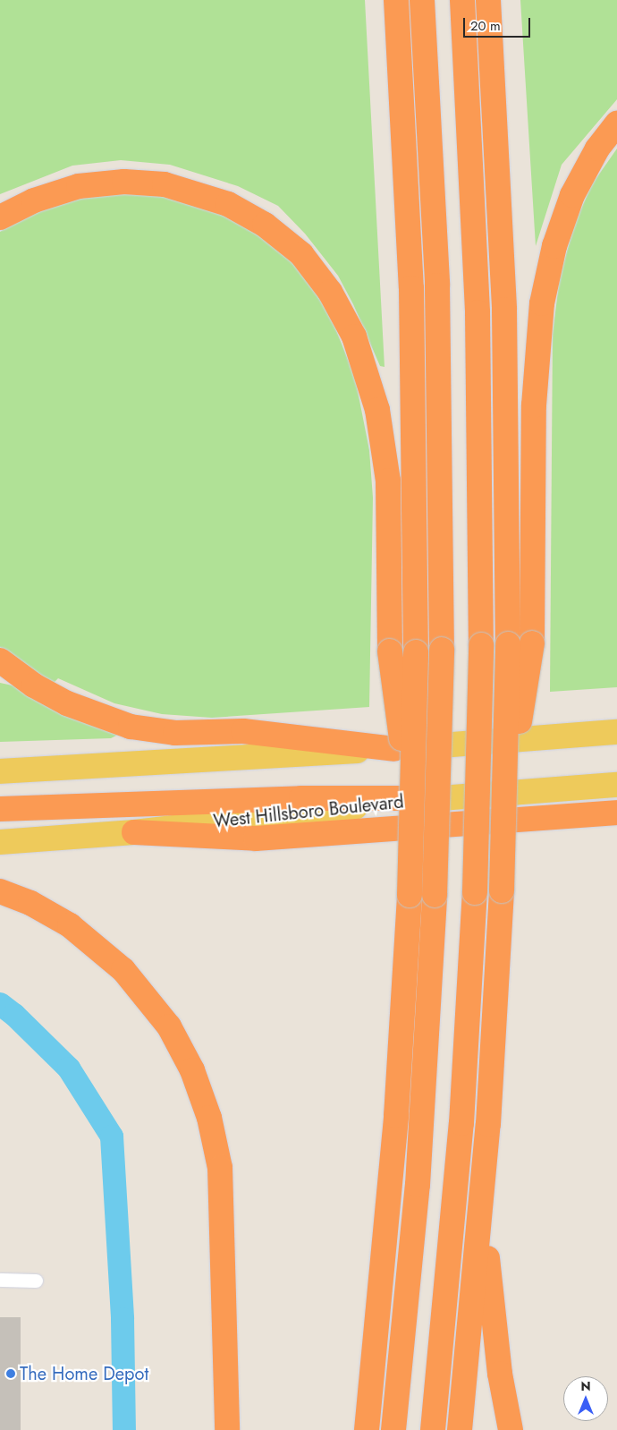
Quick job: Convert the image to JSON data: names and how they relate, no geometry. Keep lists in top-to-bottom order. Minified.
{"streets":{"main road":["West Hillsboro Boulevard"]},"places":["The Home Depot"],"scale_bar":"20 m","north":"top"}
